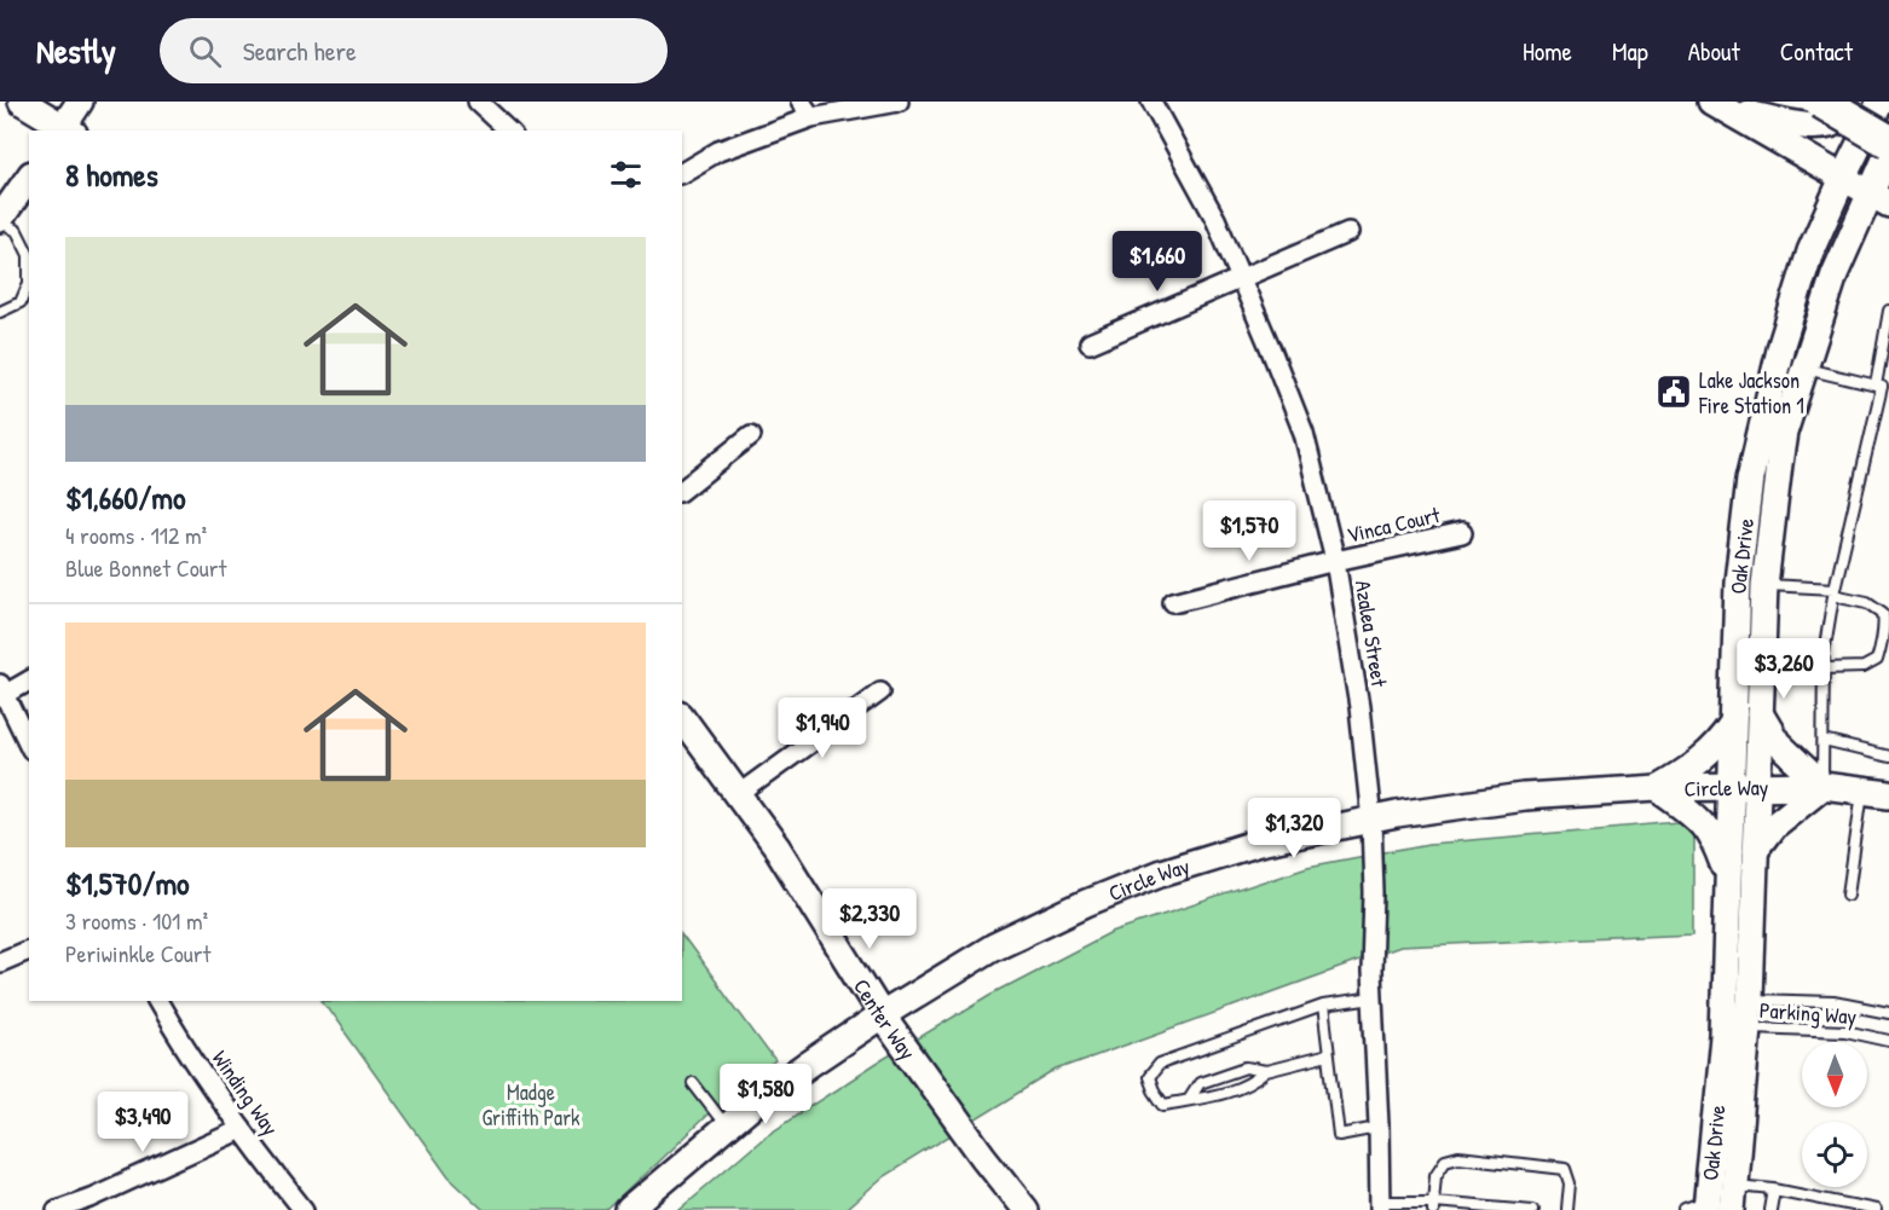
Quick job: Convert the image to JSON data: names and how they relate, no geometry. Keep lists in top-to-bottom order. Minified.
{"streets":{"main road":["Oak Drive","Circle Way","Center Way"],"street":["Vinca Court","Azalea Street","Winding Way"],"lane":["Parking Way"]},"crossings":[["Vinca Court","Azalea Street"],["Oak Drive","Circle Way"],["Oak Drive","Parking Way"],["Azalea Street","Circle Way"],["Circle Way","Center Way"]],"parks":["Madge Griffith Park"],"places":{"public building":["Lake Jackson Fire Station 1"]},"north":"bottom","page":{"header":"Nestly","search":"Search here","nav":["Home","Map","About","Contact"],"heading":"8 homes","list":[{"name":"$1,660/mo","note":"4 rooms · 112 m² · Blue Bonnet Court"},{"name":"$1,570/mo","note":"3 rooms · 101 m² · Periwinkle Court"}],"price":["$1,660","$1,570","$3,260","$1,940","$1,320","$2,330","$1,580","$3,490"]}}
